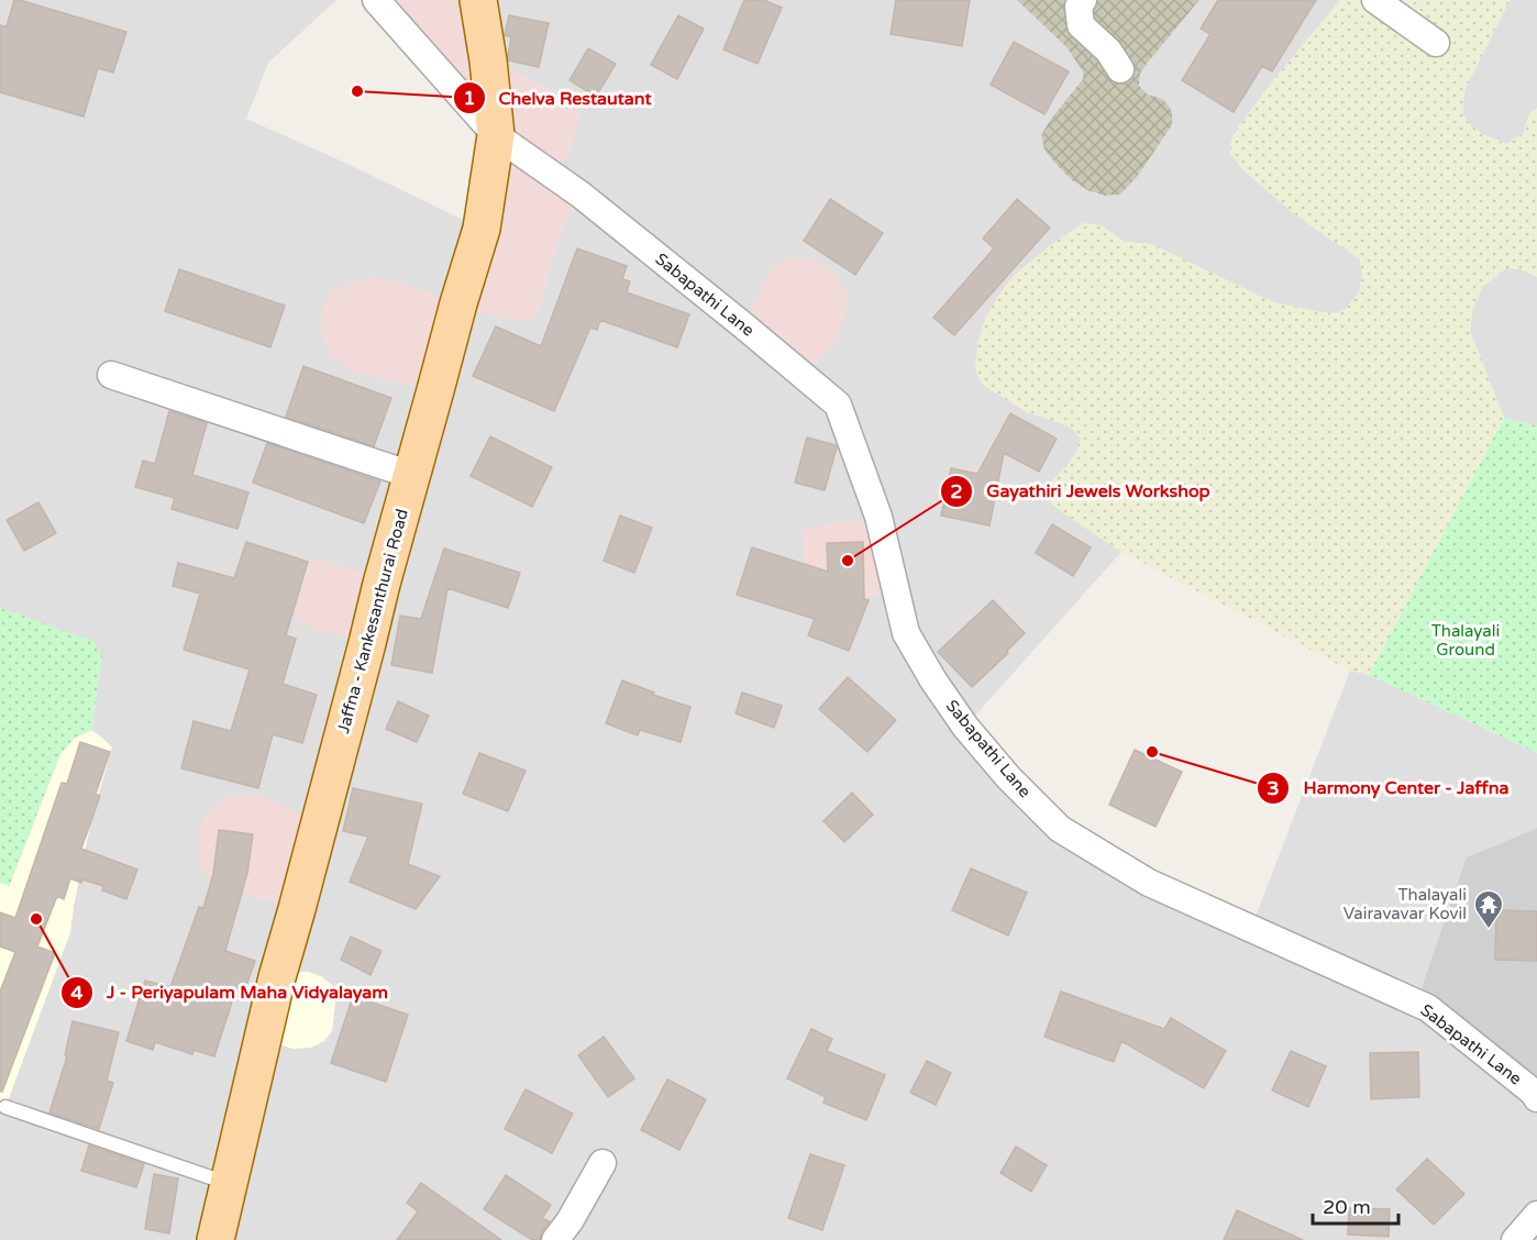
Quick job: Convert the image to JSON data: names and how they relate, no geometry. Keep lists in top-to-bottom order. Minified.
{"streets":{"main road":["Jaffna - Kankesanthurai Road"],"street":["Sabapathi Lane"]},"crossings":[["Sabapathi Lane","Jaffna - Kankesanthurai Road"]],"parks":["Thalayali Ground"],"places":{"other":["Chelva Restautant","Gayathiri Jewels Workshop","Harmony Center - Jaffna","J - Periyapulam Maha Vidyalayam"],"temple":["Thalayali Vairavavar Kovil"]},"scale_bar":"20 m"}
